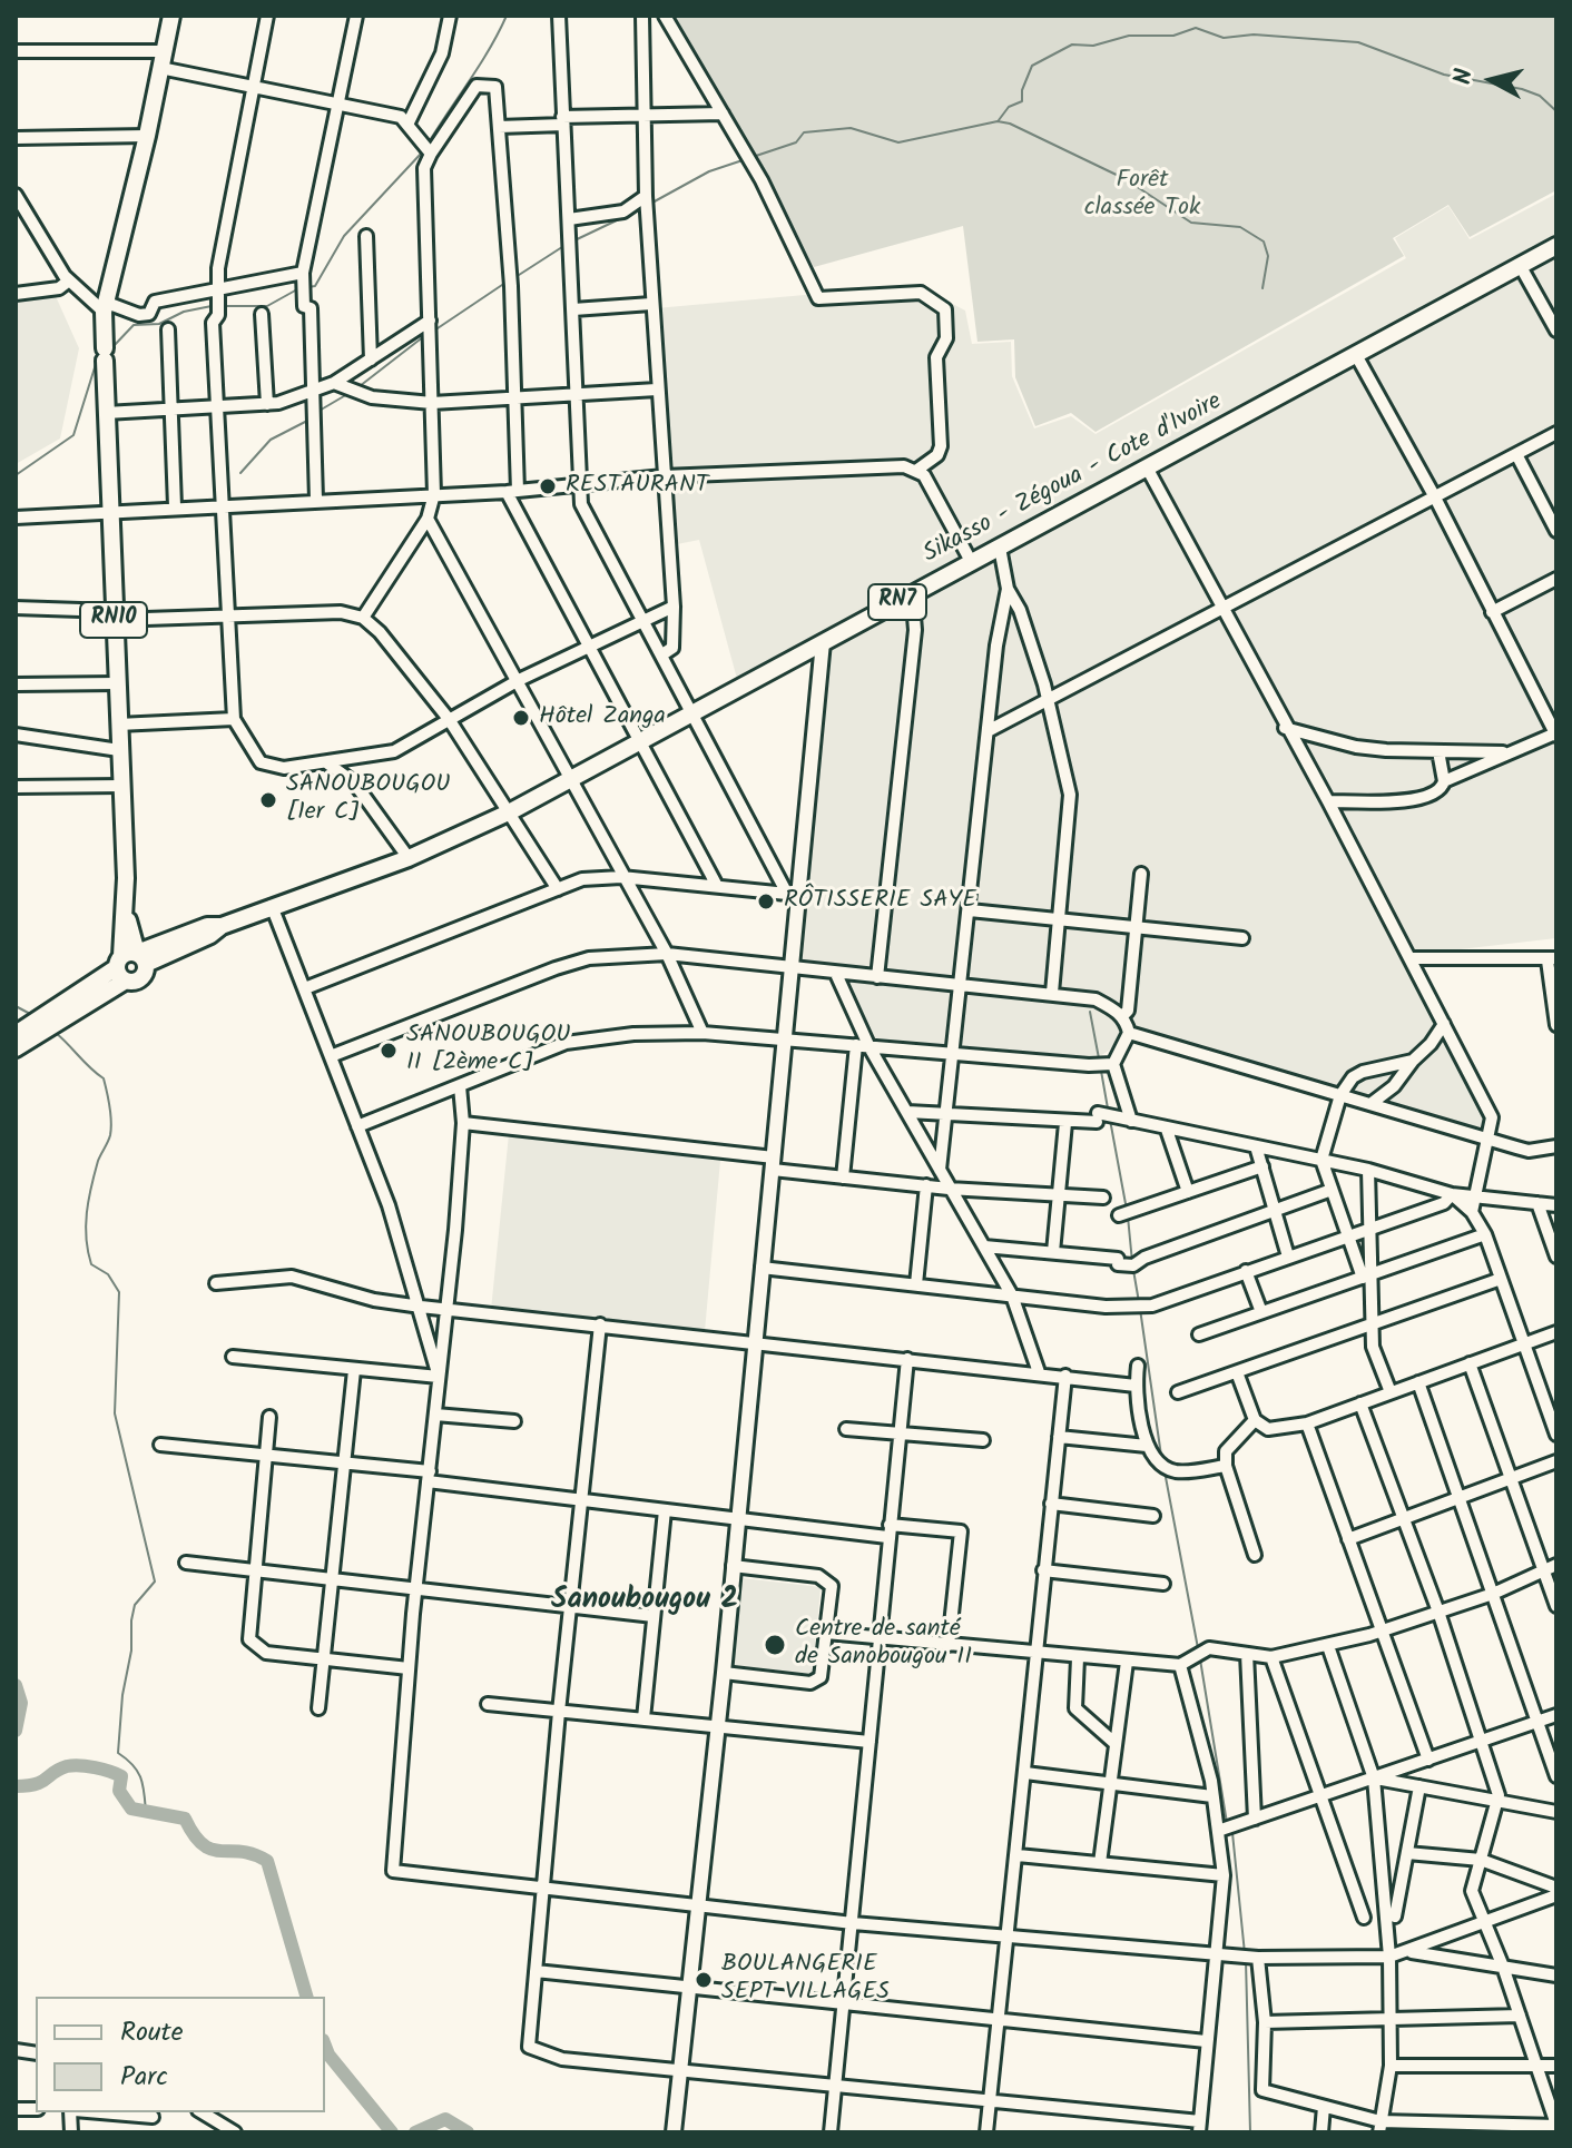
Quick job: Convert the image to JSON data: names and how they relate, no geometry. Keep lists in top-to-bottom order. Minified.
{"streets":{"highway":["Sikasso - Zégoua - Cote d'Ivoire","RN7","RN10"]},"crossings":[["Sikasso - Zégoua - Cote d'Ivoire","RN7"],["Sikasso - Zégoua - Cote d'Ivoire","RN10"],["RN7","RN10"]],"districts":["Sanoubougou 2"],"parks":["Forêt classée Tok"],"places":["RESTAURANT","Hôtel Zanga","SANOUBOUGOU [1er C]","RÔTISSERIE SAYE","SANOUBOUGOU II [2ème C]","Centre de santé de Sanobougou II","BOULANGERIE SEPT VILLAGES"],"legend":["Route","Parc"],"north":"left"}
